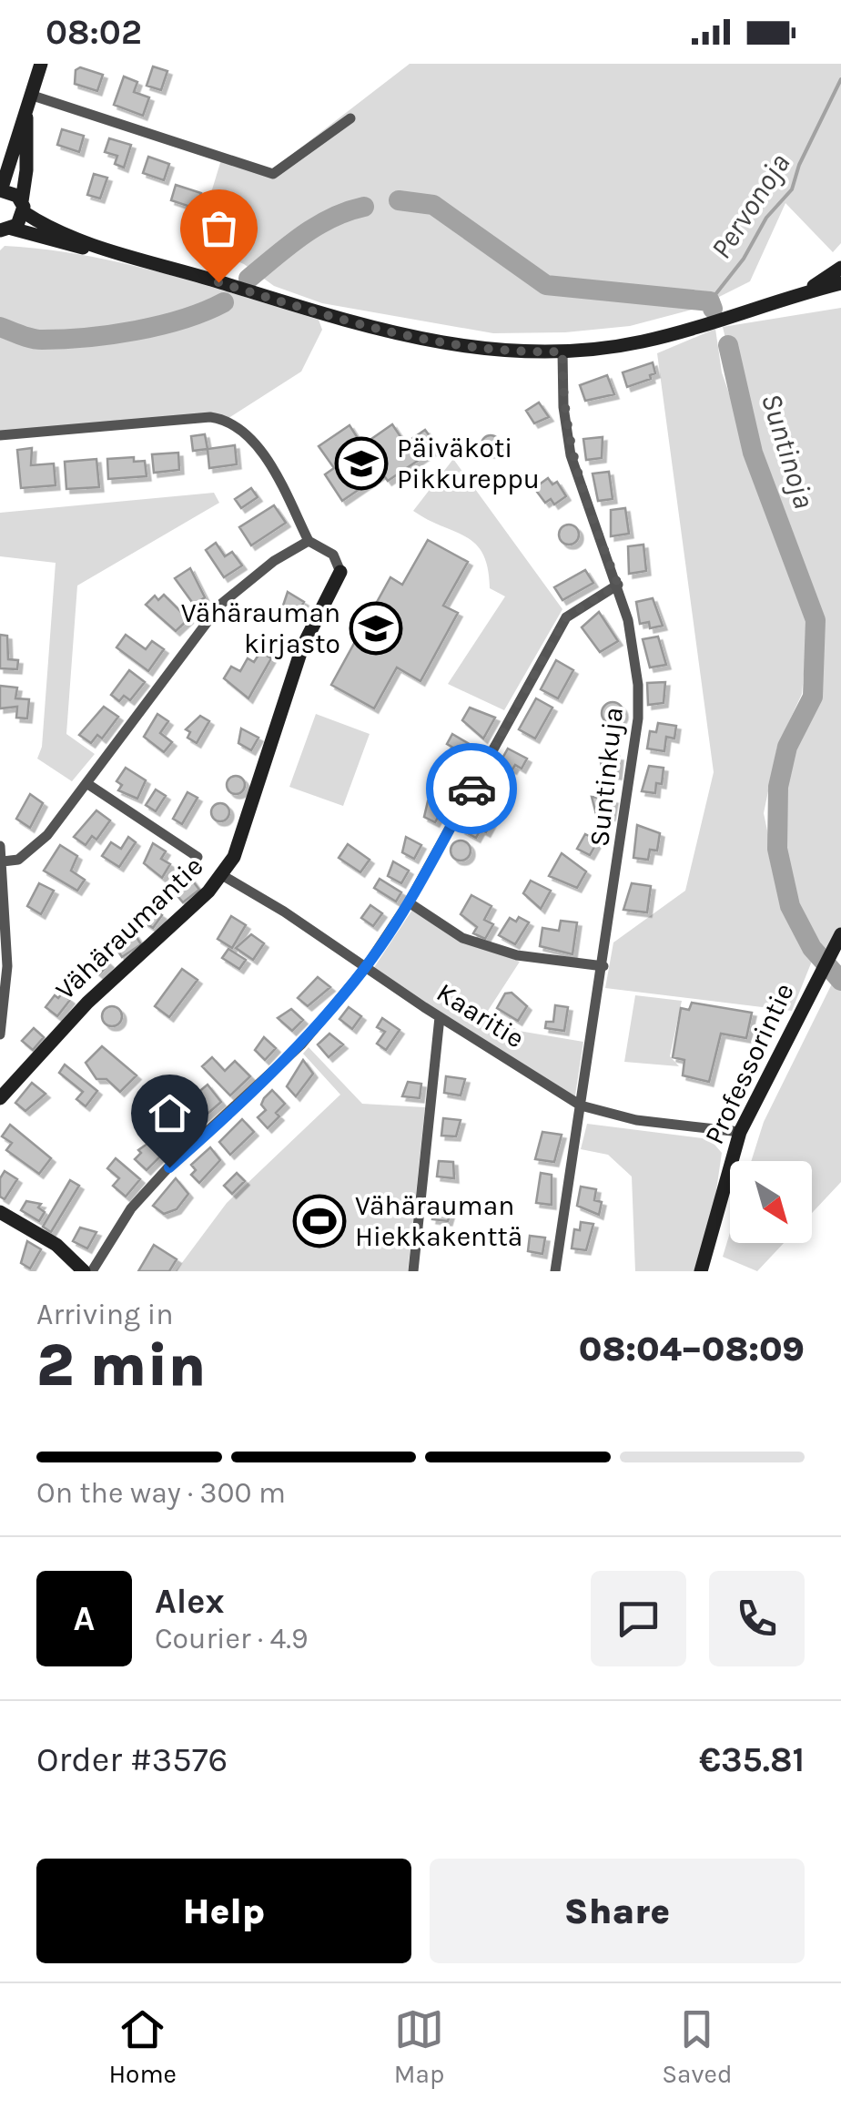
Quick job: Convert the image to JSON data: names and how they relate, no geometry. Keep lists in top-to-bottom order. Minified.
{"streets":{"main road":["Vähäraumantie","Professorintie"],"street":["Suntinkuja","Kaaritie"]},"crossings":[["Suntinkuja","Kaaritie"],["Vähäraumantie","Kaaritie"],["Kaaritie","Professorintie"]],"water":["Pervonoja","Suntinoja"],"places":{"school or university":["Päiväkoti Pikkureppu","Vähärauman kirjasto"],"sports":["Vähärauman Hiekkakenttä"]},"north":"bottom right","page":{"status":"08:02","heading":["2 min","Arriving in","08:04–08:09"],"panel":["Alex","Courier · 4.9","Order #3576","€35.81"],"bar":"On the way · 300 m","round":"A","buttons":["Help","Share"],"tabs":["Home","Map","Saved"]}}
